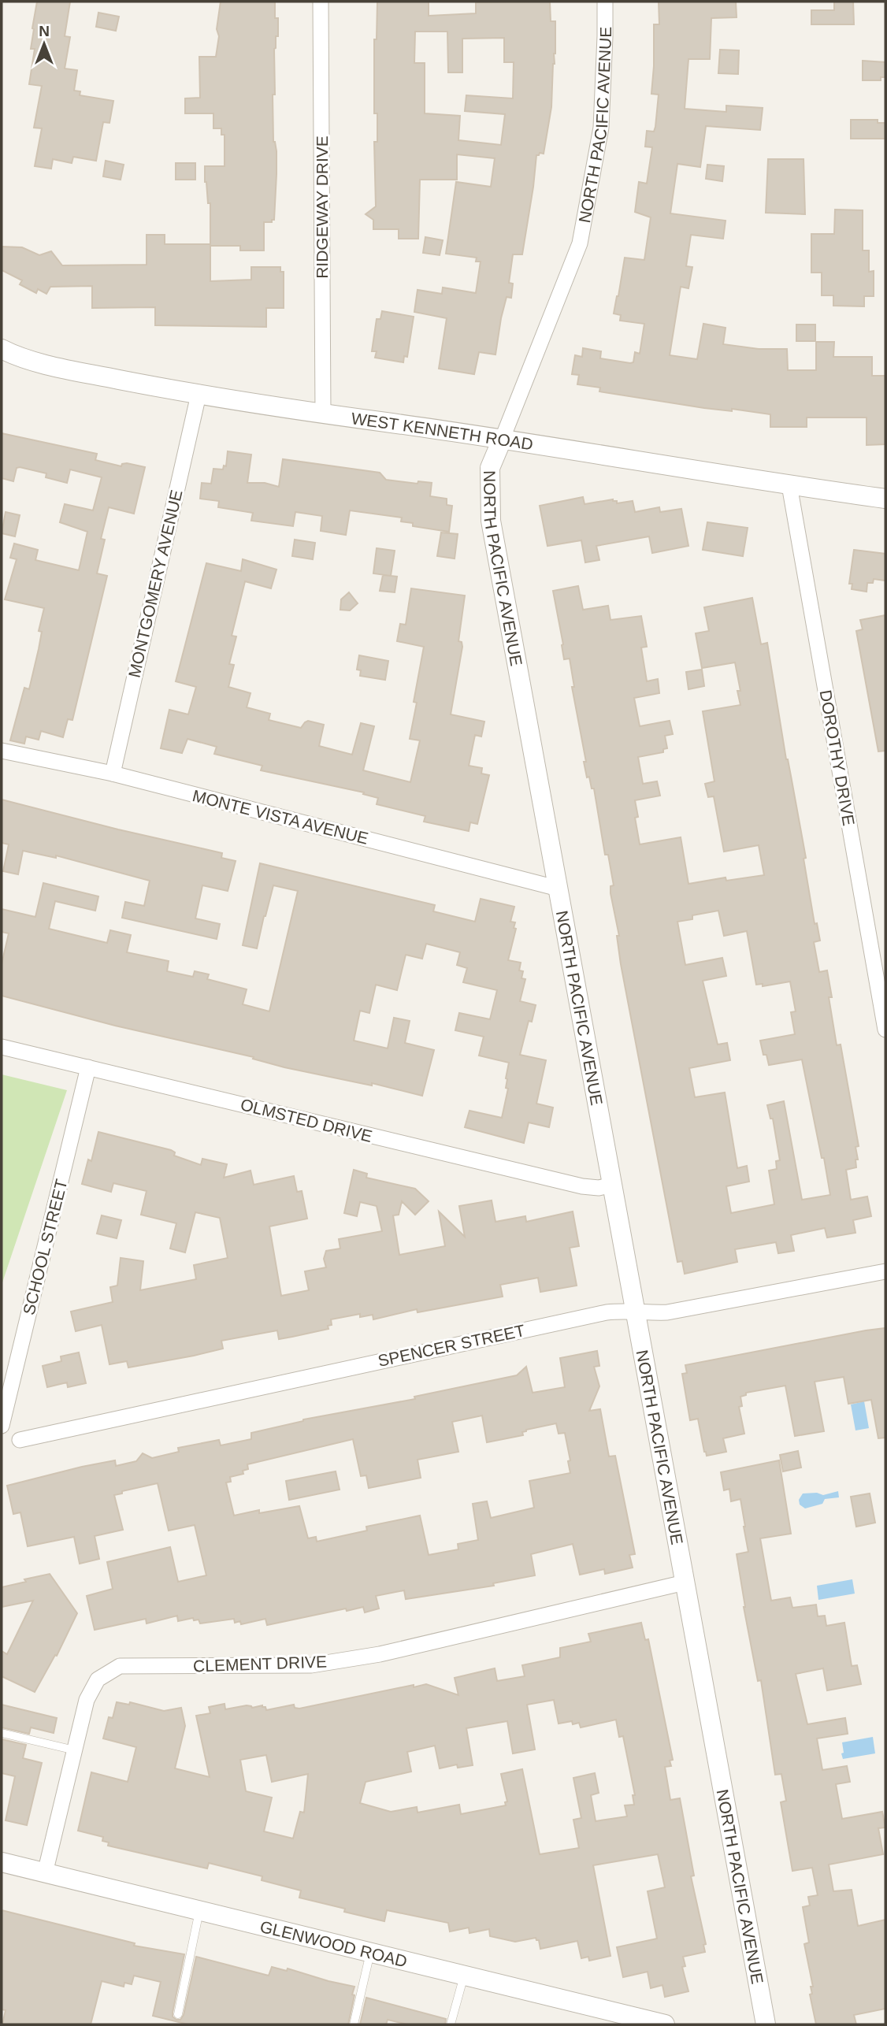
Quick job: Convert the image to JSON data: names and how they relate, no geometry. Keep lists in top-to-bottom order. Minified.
{"streets":{"street":["NORTH PACIFIC AVENUE","RIDGEWAY DRIVE","WEST KENNETH ROAD","MONTGOMERY AVENUE","DOROTHY DRIVE","MONTE VISTA AVENUE","OLMSTED DRIVE","SCHOOL STREET","SPENCER STREET","CLEMENT DRIVE","GLENWOOD ROAD"]},"crossings":[["NORTH PACIFIC AVENUE","WEST KENNETH ROAD"],["NORTH PACIFIC AVENUE","MONTE VISTA AVENUE"],["NORTH PACIFIC AVENUE","OLMSTED DRIVE"],["NORTH PACIFIC AVENUE","SPENCER STREET"],["NORTH PACIFIC AVENUE","CLEMENT DRIVE"],["RIDGEWAY DRIVE","WEST KENNETH ROAD"],["WEST KENNETH ROAD","MONTGOMERY AVENUE"],["WEST KENNETH ROAD","DOROTHY DRIVE"],["MONTGOMERY AVENUE","MONTE VISTA AVENUE"],["OLMSTED DRIVE","SCHOOL STREET"],["CLEMENT DRIVE","GLENWOOD ROAD"]],"north":"top"}
